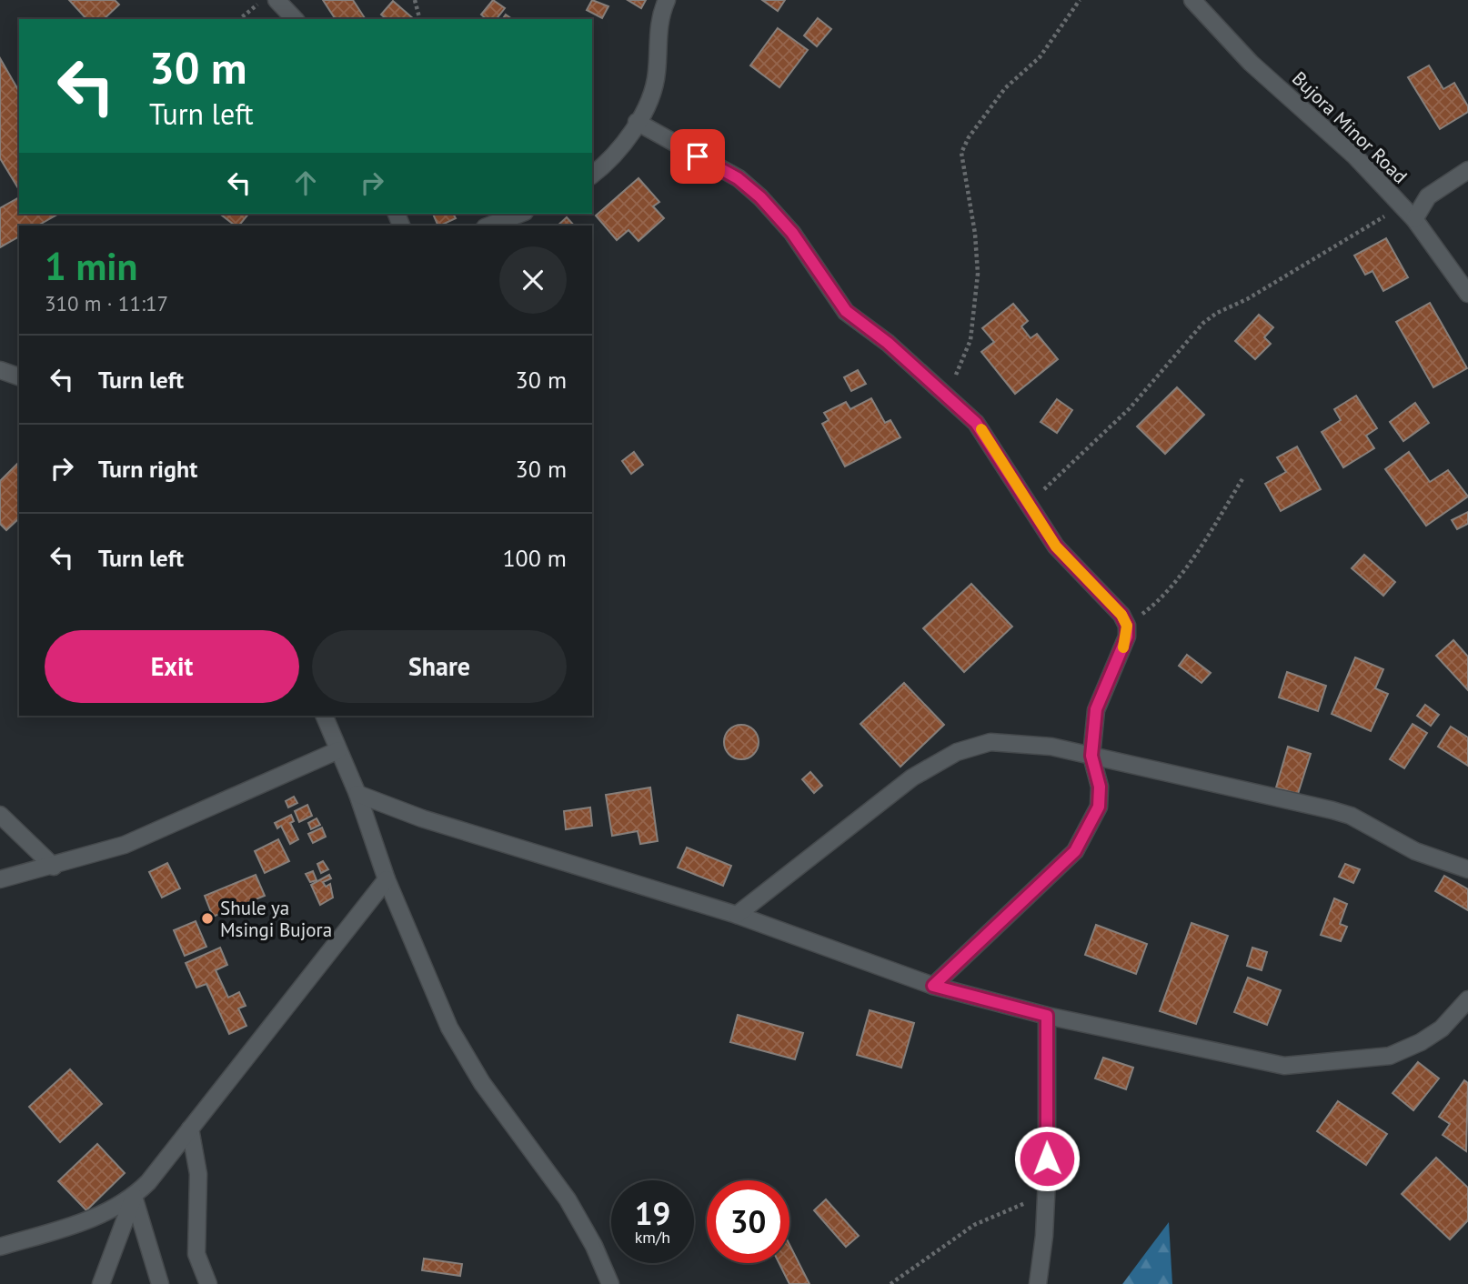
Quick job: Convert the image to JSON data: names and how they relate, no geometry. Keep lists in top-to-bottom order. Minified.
{"streets":{"street":["Bujora Minor Road"]},"places":["Shule ya Msingi Bujora"],"page":{"turn":["30 m","Turn left"],"heading":["1 min","310 m · 11:17"],"list":[{"name":"Turn left","value":"30 m"},{"name":"Turn right","value":"30 m"},{"name":"Turn left","value":"100 m"}],"buttons":["Exit","Share"],"speed":"19 km/h","limit":"30"}}
